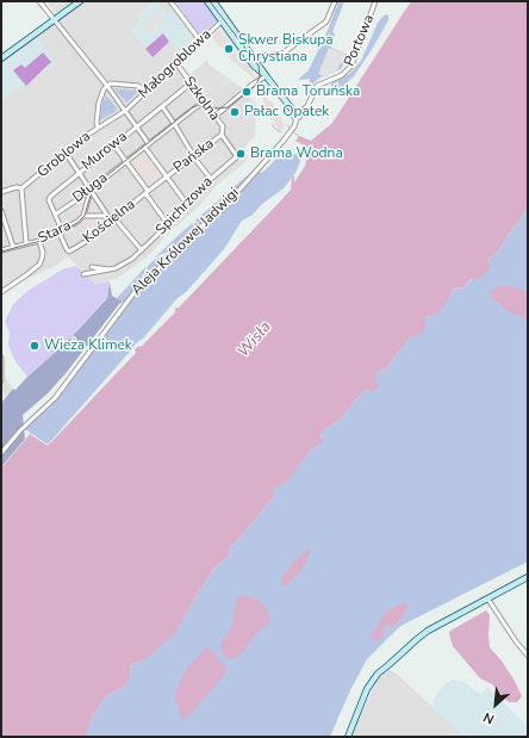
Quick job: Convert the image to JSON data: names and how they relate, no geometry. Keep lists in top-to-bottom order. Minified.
{"streets":{"street":["Portowa","Małogroblowa","Szkolna","Murowa","Groblowa","Pańska","Długa","Spichrzowa","Kościelna","Stara","Aleja Królowej Jadwigi"]},"crossings":[["Portowa","Aleja Królowej Jadwigi"],["Małogroblowa","Szkolna"],["Małogroblowa","Groblowa"],["Szkolna","Murowa"],["Szkolna","Pańska"],["Szkolna","Długa"],["Szkolna","Spichrzowa"],["Murowa","Długa"],["Murowa","Kościelna"],["Murowa","Stara"],["Pańska","Kościelna"],["Długa","Stara"]],"water":["Wisła"],"places":["Skwer Biskupa Chrystiana","Brama Toruńska","Pałac Opatek","Brama Wodna","Wieża Klimek"],"north":"bottom left"}
